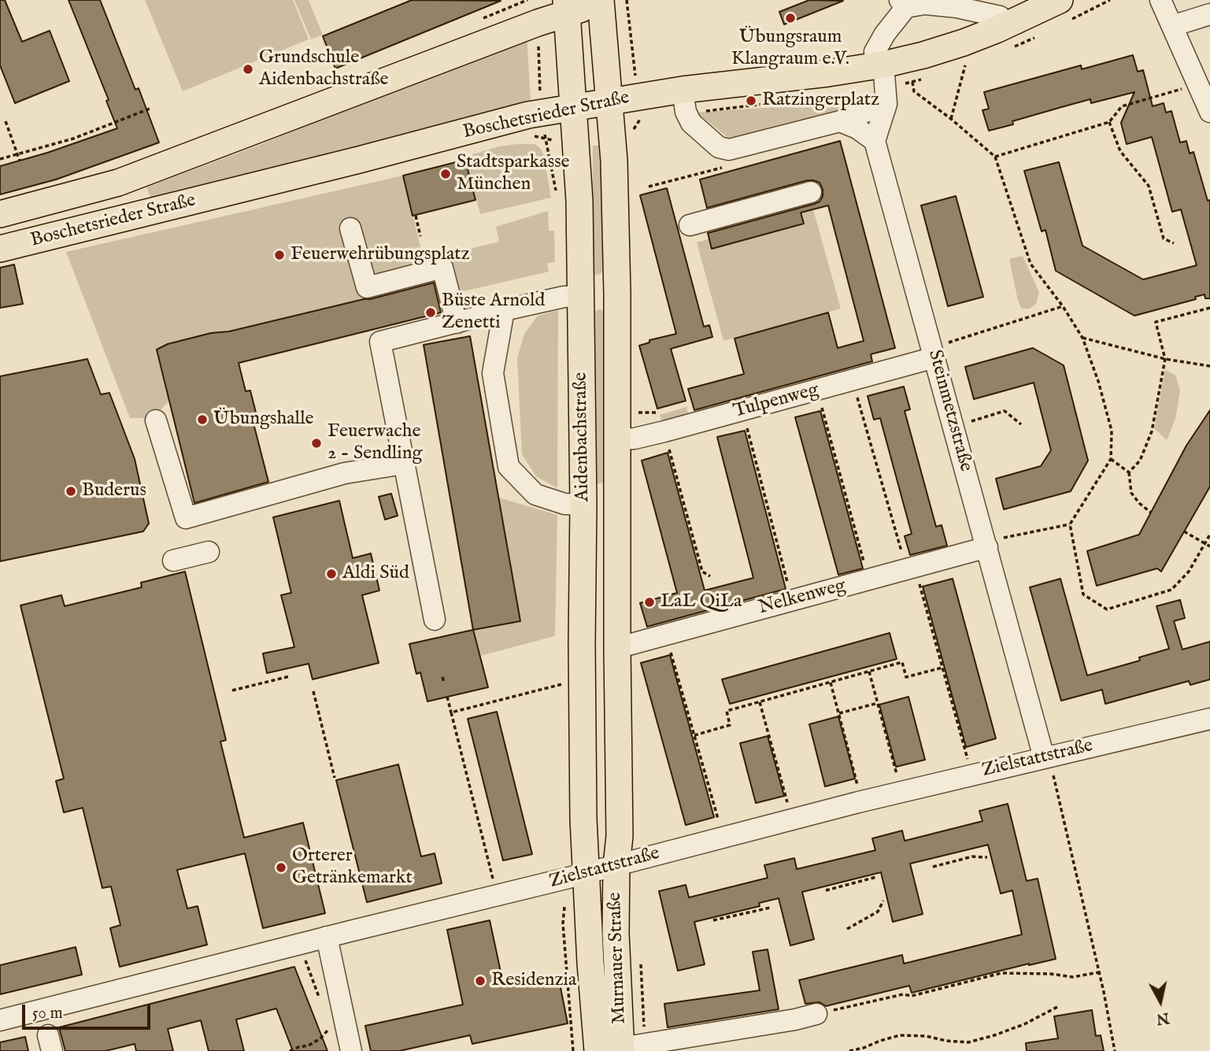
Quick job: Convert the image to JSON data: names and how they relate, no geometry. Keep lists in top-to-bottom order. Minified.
{"streets":{"main road":["Boschetsrieder Straße","Aidenbachstraße","Murnauer Straße"],"street":["Tulpenweg","Steinmetzstraße","Nelkenweg","Zielstattstraße"]},"crossings":[["Boschetsrieder Straße","Aidenbachstraße"],["Tulpenweg","Steinmetzstraße"],["Tulpenweg","Aidenbachstraße"],["Steinmetzstraße","Nelkenweg"],["Steinmetzstraße","Zielstattstraße"],["Aidenbachstraße","Nelkenweg"],["Aidenbachstraße","Zielstattstraße"],["Aidenbachstraße","Murnauer Straße"],["Zielstattstraße","Murnauer Straße"]],"places":["Übungsraum Klangraum e.V.","Grundschule Aidenbachstraße","Ratzingerplatz","Stadtsparkasse München","Feuerwehrübungsplatz","Büste Arnold Zenetti","Übungshalle","Feuerwache 2 - Sendling","Buderus","Aldi Süd","LaL QiLa","Orterer Getränkemarkt","Residenzia"],"scale_bar":"50 m","north":"bottom"}
